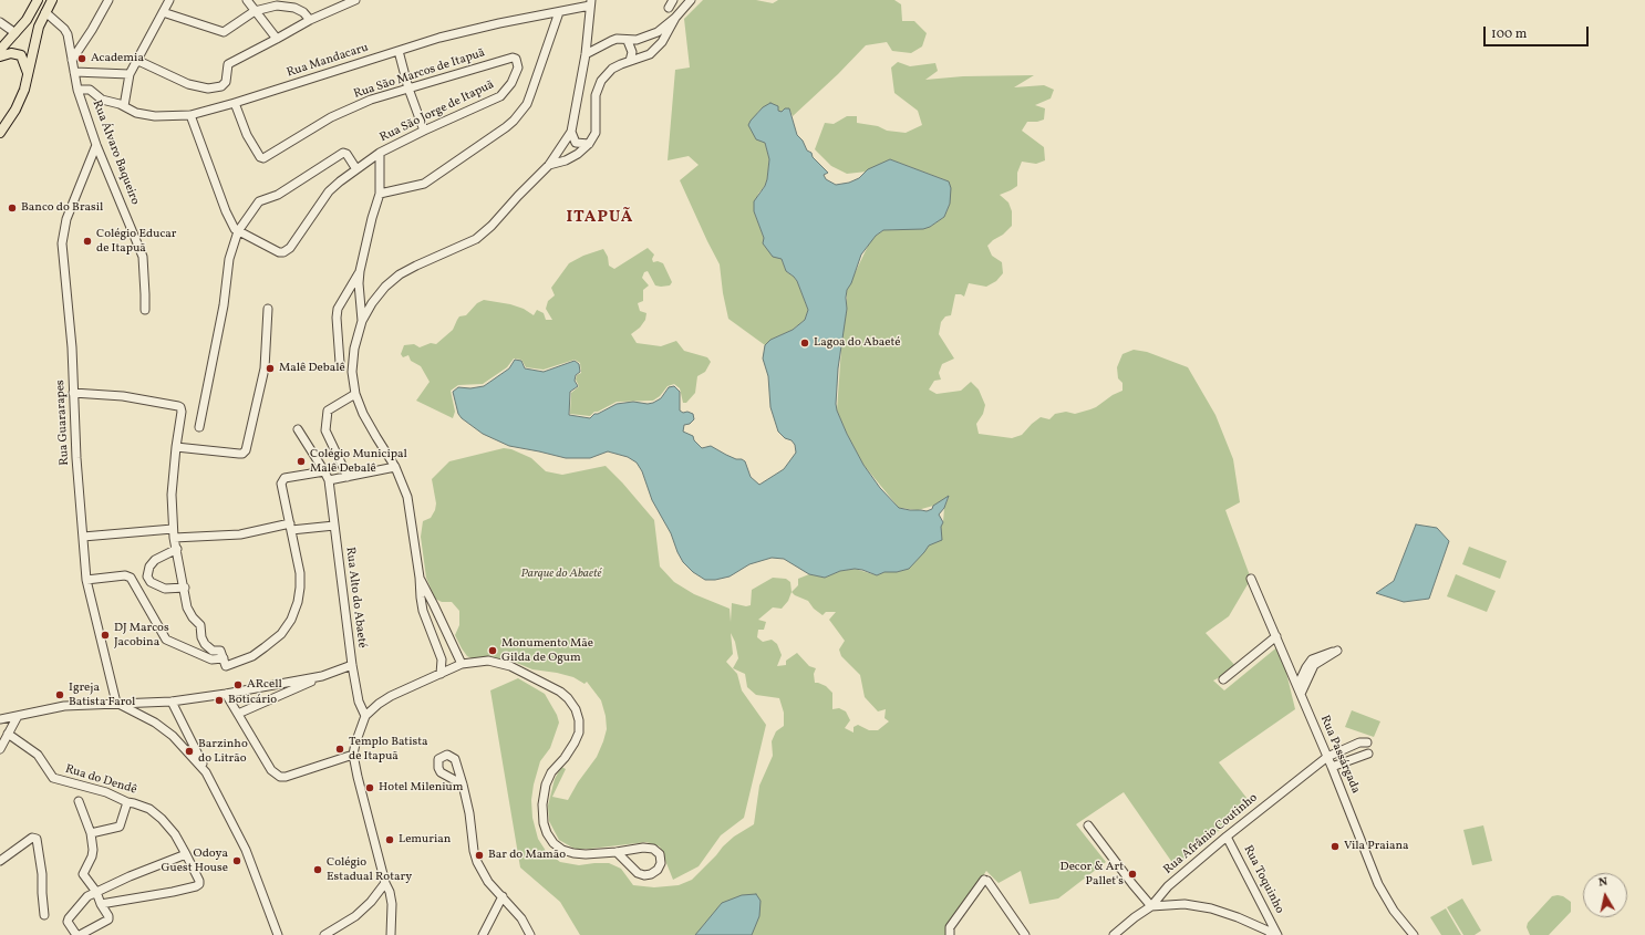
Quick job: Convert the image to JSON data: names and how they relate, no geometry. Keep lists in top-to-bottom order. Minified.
{"streets":{"street":["Rua Mandacaru","Rua São Marcos de Itapuã","Rua São Jorge de Itapuã","Rua Álvaro Baqueiro","Rua Guararapes","Rua Alto do Abaeté","Rua Passárgada","Rua do Dendê","Rua Afrânio Coutinho","Rua Toquinho"]},"crossings":[["Rua Mandacaru","Rua São Marcos de Itapuã"],["Rua Mandacaru","Rua Álvaro Baqueiro"],["Rua São Marcos de Itapuã","Rua São Jorge de Itapuã"],["Rua Álvaro Baqueiro","Rua Guararapes"],["Rua Passárgada","Rua Afrânio Coutinho"],["Rua Afrânio Coutinho","Rua Toquinho"]],"districts":["ITAPUÃ"],"parks":["Parque do Abaeté"],"places":["Academia","Banco do Brasil","Colégio Educar de Itapuã","Lagoa do Abaeté","Malê Debalê","Colégio Municipal Malê Debalê","DJ Marcos Jacobina","Monumento Mãe Gilda de Ogum","ARcell","Igreja Batista Farol","Boticário","Templo Batista de Itapuã","Barzinho do Litrão","Hotel Milenium","Lemurian","Vila Praiana","Bar do Mamão","Odoya Guest House","Colégio Estadual Rotary","Decor & Art Pallet's"],"scale_bar":"100 m","north":"top"}
